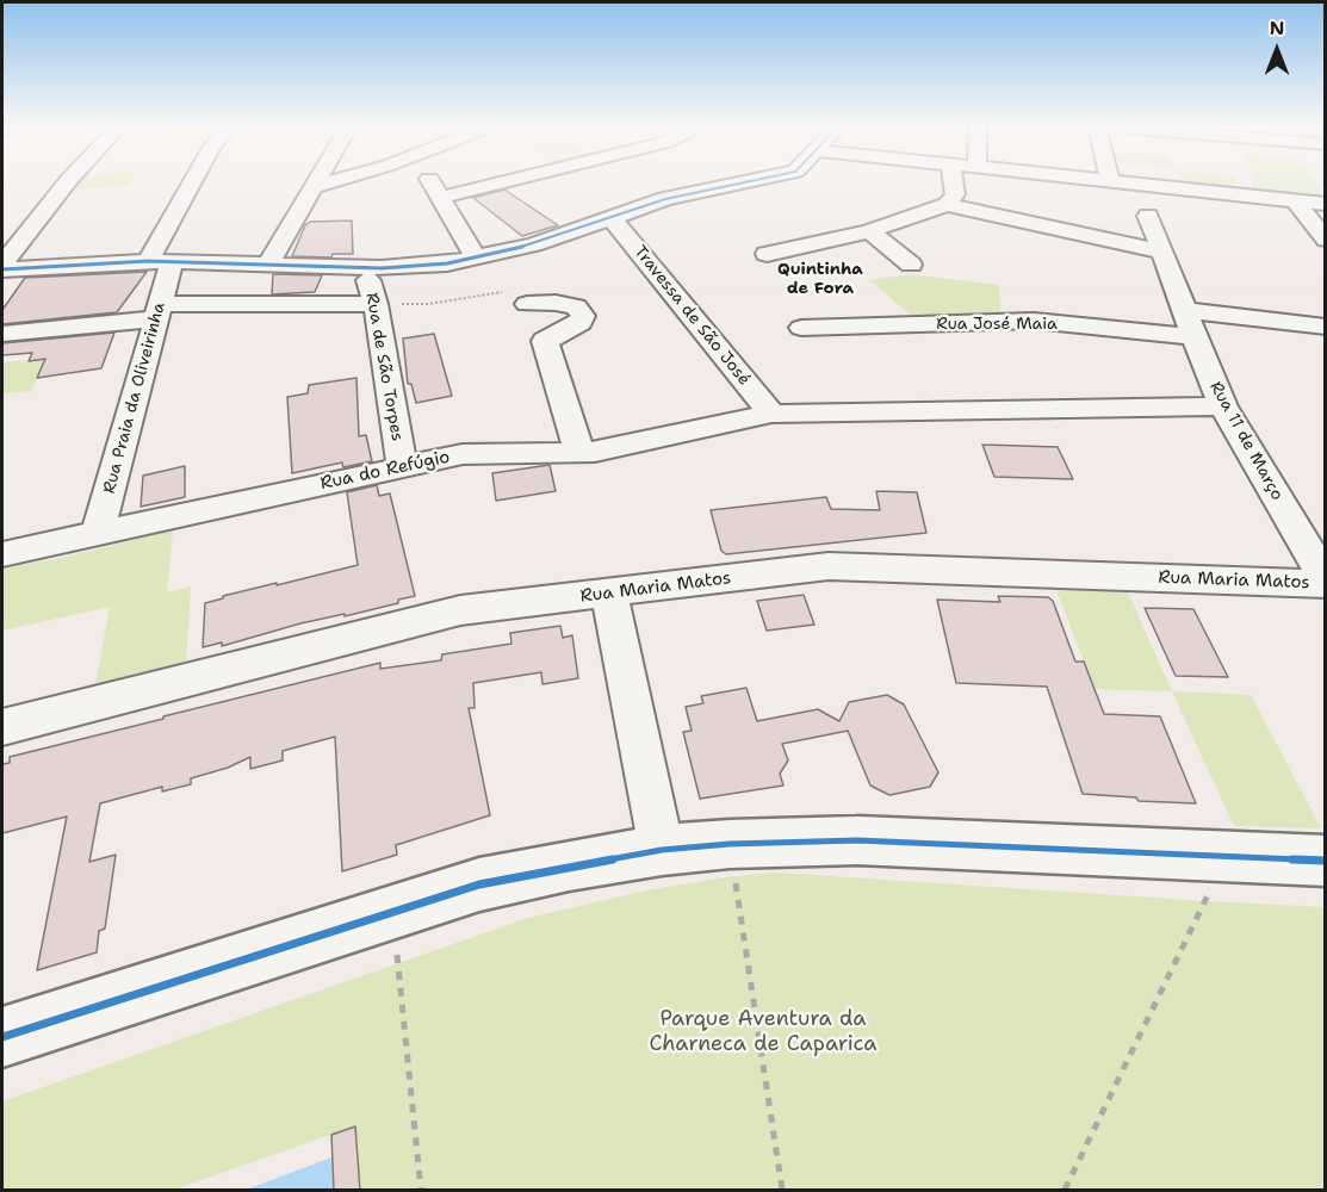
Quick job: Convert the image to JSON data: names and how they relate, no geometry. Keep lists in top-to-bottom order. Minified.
{"streets":{"street":["Travessa de São José","Rua José Maia","Rua de São Torpes","Rua Praia da Oliveirinha","Rua 11 de Março","Rua do Refúgio","Rua Maria Matos"]},"crossings":[["Travessa de São José","Rua do Refúgio"],["Rua José Maia","Rua 11 de Março"],["Rua de São Torpes","Rua do Refúgio"],["Rua Praia da Oliveirinha","Rua do Refúgio"],["Rua 11 de Março","Rua do Refúgio"],["Rua 11 de Março","Rua Maria Matos"]],"districts":["Quintinha de Fora"],"parks":["Parque Aventura da Charneca de Caparica"],"north":"top"}
